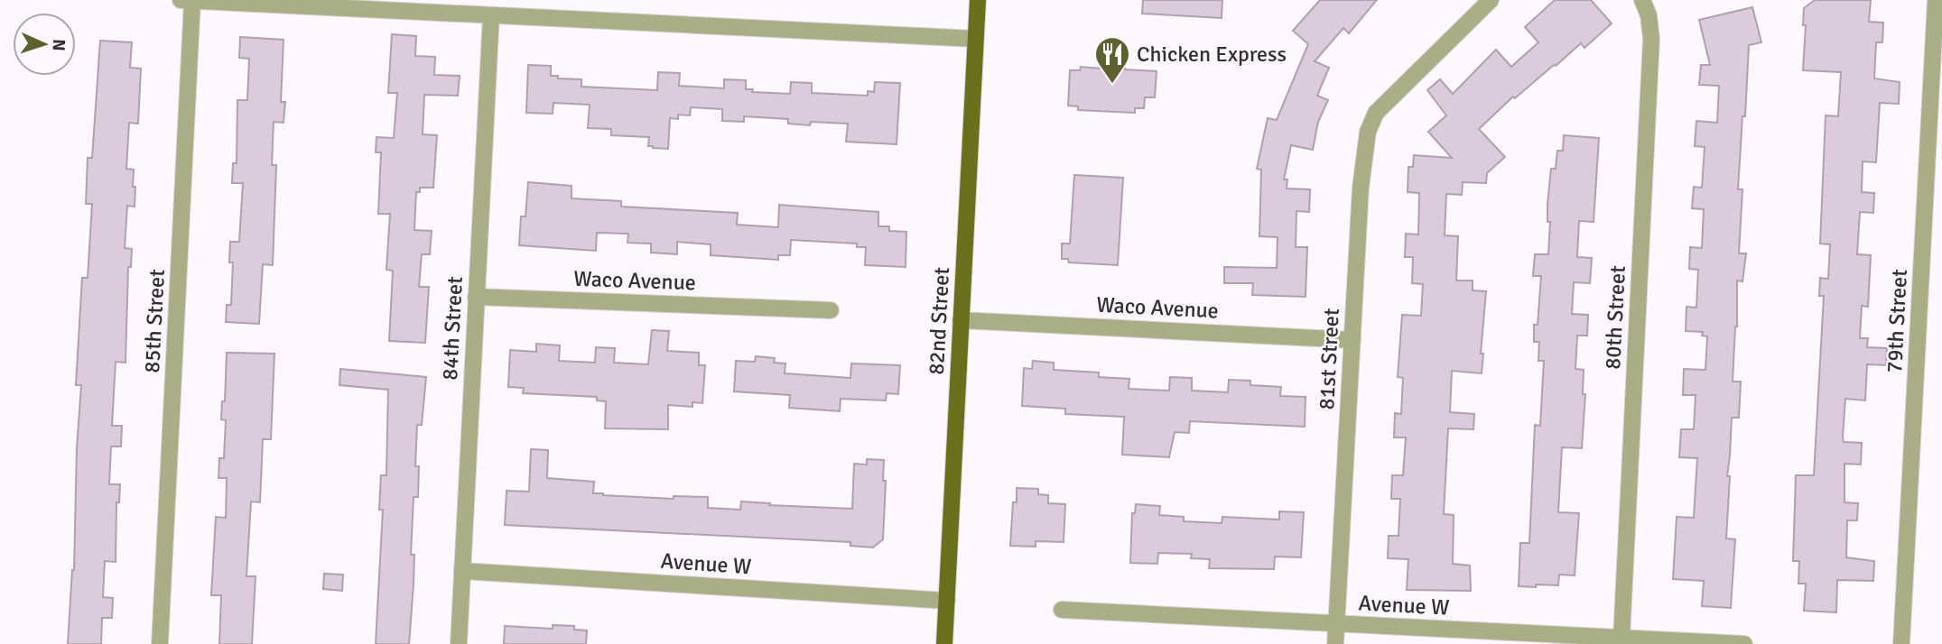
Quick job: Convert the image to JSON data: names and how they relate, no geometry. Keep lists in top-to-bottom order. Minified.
{"streets":{"main road":["82nd Street"],"street":["Waco Avenue","80th Street","85th Street","79th Street","84th Street","81st Street","Avenue W"]},"crossings":[["Waco Avenue","82nd Street"],["Waco Avenue","84th Street"],["Waco Avenue","81st Street"],["80th Street","Avenue W"],["82nd Street","Avenue W"],["84th Street","Avenue W"],["81st Street","Avenue W"]],"places":{"restaurant":["Chicken Express"]},"north":"right"}
